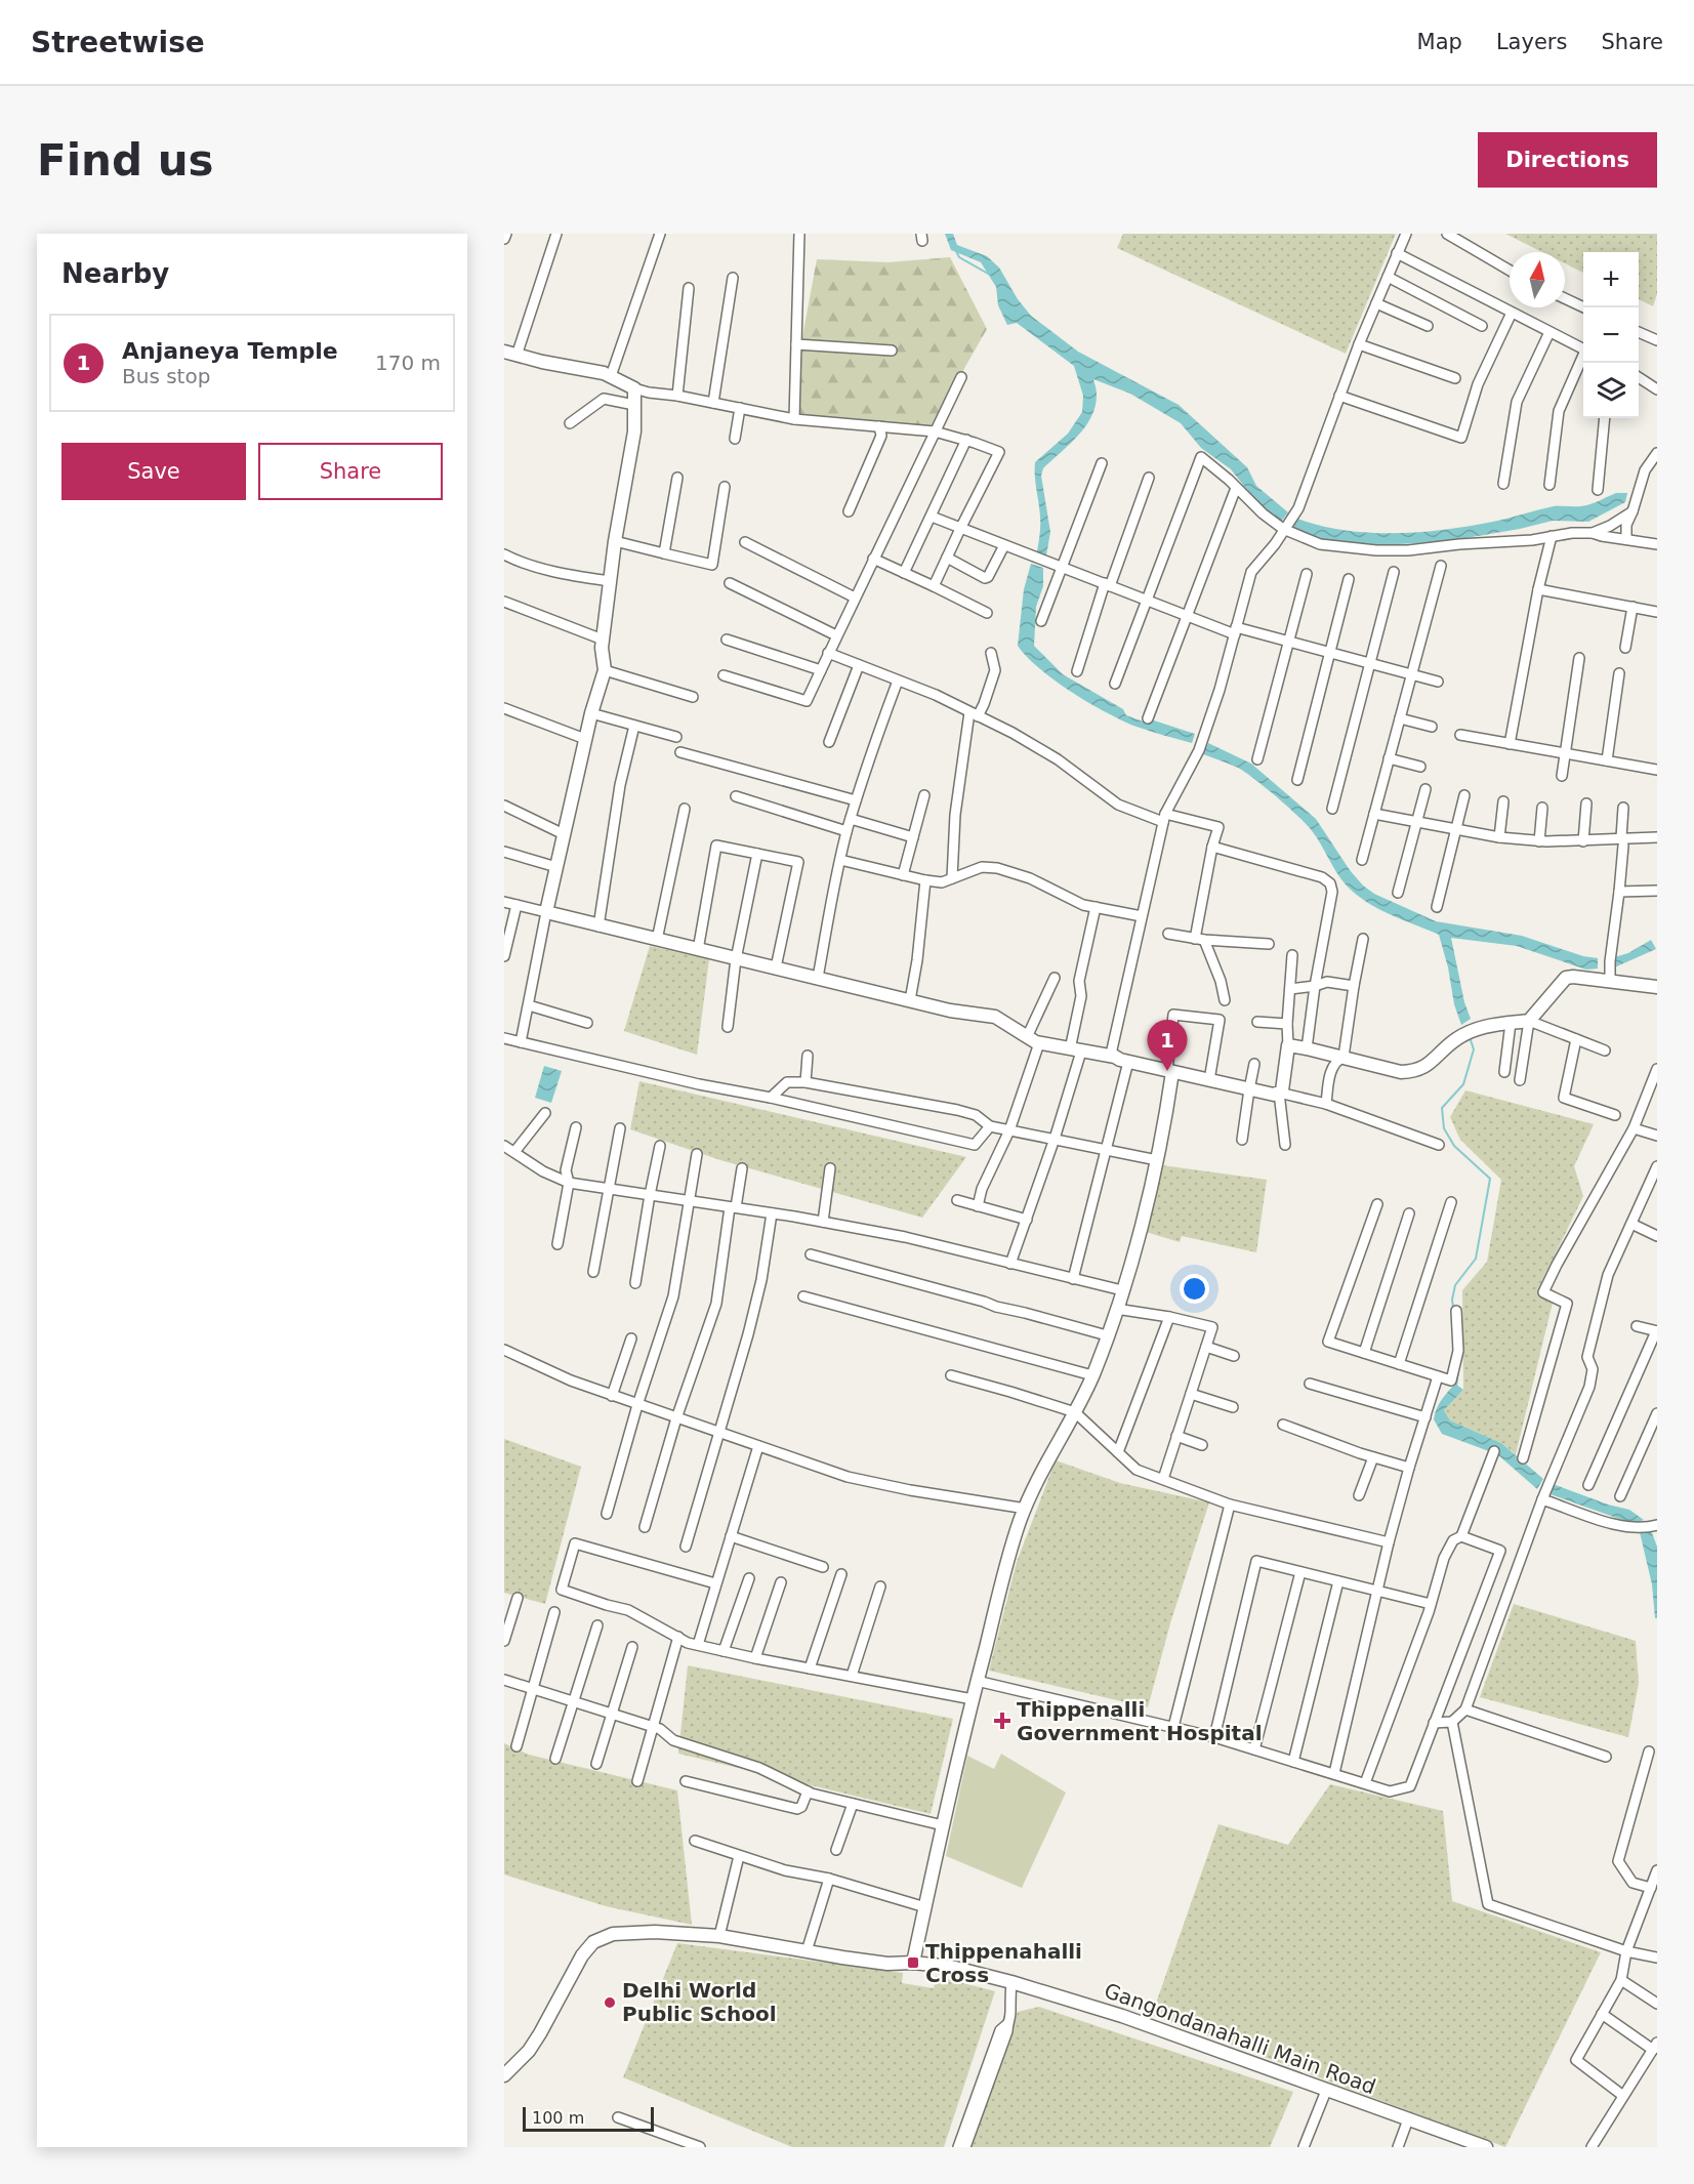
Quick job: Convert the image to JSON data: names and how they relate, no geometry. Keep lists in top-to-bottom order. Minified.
{"streets":{"street":["Gangondanahalli Main Road"]},"places":{"health":["Thippenalli Government Hospital"],"transit":["Thippenahalli Cross"],"other":["Delhi World Public School"]},"scale_bar":"100 m","north":"top","page":{"header":"Streetwise","nav":["Map","Layers","Share"],"buttons":["Directions",["Save","Share"]],"title":"Find us","heading":"Nearby","map_buttons":["+","−"],"list":[{"mark":"1","name":"Anjaneya Temple","note":"Bus stop","value":"170 m"}],"pins":"1","scale":"100 m"}}
